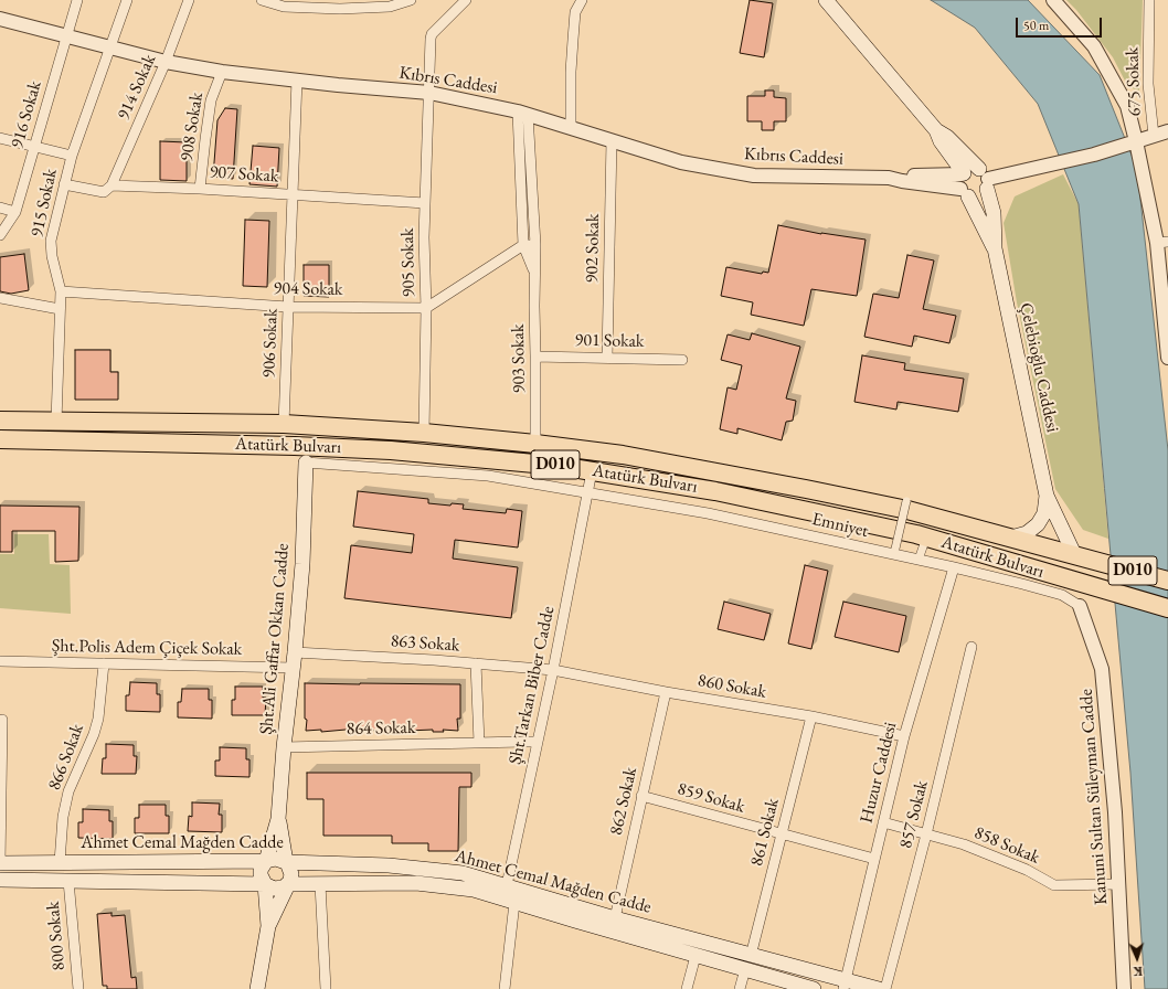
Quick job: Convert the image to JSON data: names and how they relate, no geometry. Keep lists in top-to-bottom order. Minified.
{"streets":{"highway":["Atatürk Bulvarı","D010"],"main road":["Çelebioğlu Caddesi","Şht.Ali Gaffar Okkan Cadde","Ahmet Cemal Mağden Cadde"],"street":["Kıbrıs Caddesi","675 Sokak","914 Sokak","916 Sokak","908 Sokak","907 Sokak","915 Sokak","902 Sokak","905 Sokak","904 Sokak","901 Sokak","906 Sokak","903 Sokak","Emniyet","863 Sokak","Şht.Polis Adem Çiçek Sokak","Şht.Tarkan Biber Cadde","860 Sokak","864 Sokak","866 Sokak","Huzur Caddesi","Kanuni Sultan Süleyman Cadde","859 Sokak","862 Sokak","857 Sokak","861 Sokak","858 Sokak","800 Sokak"]},"crossings":[["Kıbrıs Caddesi","914 Sokak"],["Kıbrıs Caddesi","916 Sokak"],["Kıbrıs Caddesi","908 Sokak"],["Kıbrıs Caddesi","915 Sokak"],["Kıbrıs Caddesi","902 Sokak"],["Kıbrıs Caddesi","905 Sokak"],["Kıbrıs Caddesi","906 Sokak"],["Kıbrıs Caddesi","903 Sokak"],["Kıbrıs Caddesi","Çelebioğlu Caddesi"],["914 Sokak","907 Sokak"],["908 Sokak","907 Sokak"],["907 Sokak","915 Sokak"],["907 Sokak","905 Sokak"],["907 Sokak","906 Sokak"],["915 Sokak","904 Sokak"],["915 Sokak","Atatürk Bulvarı"],["902 Sokak","901 Sokak"],["905 Sokak","904 Sokak"],["905 Sokak","Atatürk Bulvarı"],["904 Sokak","906 Sokak"],["901 Sokak","903 Sokak"],["906 Sokak","Atatürk Bulvarı"],["903 Sokak","Atatürk Bulvarı"],["Atatürk Bulvarı","Şht.Tarkan Biber Cadde"],["Emniyet","Şht.Ali Gaffar Okkan Cadde"],["Emniyet","Şht.Tarkan Biber Cadde"],["Emniyet","Huzur Caddesi"],["Emniyet","Kanuni Sultan Süleyman Cadde"],["Şht.Ali Gaffar Okkan Cadde","863 Sokak"],["Şht.Ali Gaffar Okkan Cadde","Şht.Polis Adem Çiçek Sokak"],["Şht.Ali Gaffar Okkan Cadde","864 Sokak"],["Şht.Ali Gaffar Okkan Cadde","Ahmet Cemal Mağden Cadde"],["863 Sokak","Şht.Tarkan Biber Cadde"],["863 Sokak","860 Sokak"],["Şht.Polis Adem Çiçek Sokak","866 Sokak"],["Şht.Tarkan Biber Cadde","860 Sokak"],["Şht.Tarkan Biber Cadde","864 Sokak"],["Şht.Tarkan Biber Cadde","Ahmet Cemal Mağden Cadde"],["860 Sokak","Huzur Caddesi"],["860 Sokak","862 Sokak"],["860 Sokak","861 Sokak"],["866 Sokak","Ahmet Cemal Mağden Cadde"],["Huzur Caddesi","859 Sokak"],["Huzur Caddesi","Ahmet Cemal Mağden Cadde"],["Huzur Caddesi","858 Sokak"],["Kanuni Sultan Süleyman Cadde","858 Sokak"],["859 Sokak","862 Sokak"],["859 Sokak","861 Sokak"],["862 Sokak","Ahmet Cemal Mağden Cadde"],["857 Sokak","858 Sokak"],["861 Sokak","Ahmet Cemal Mağden Cadde"],["Ahmet Cemal Mağden Cadde","800 Sokak"]],"scale_bar":"50 m","north":"bottom"}
